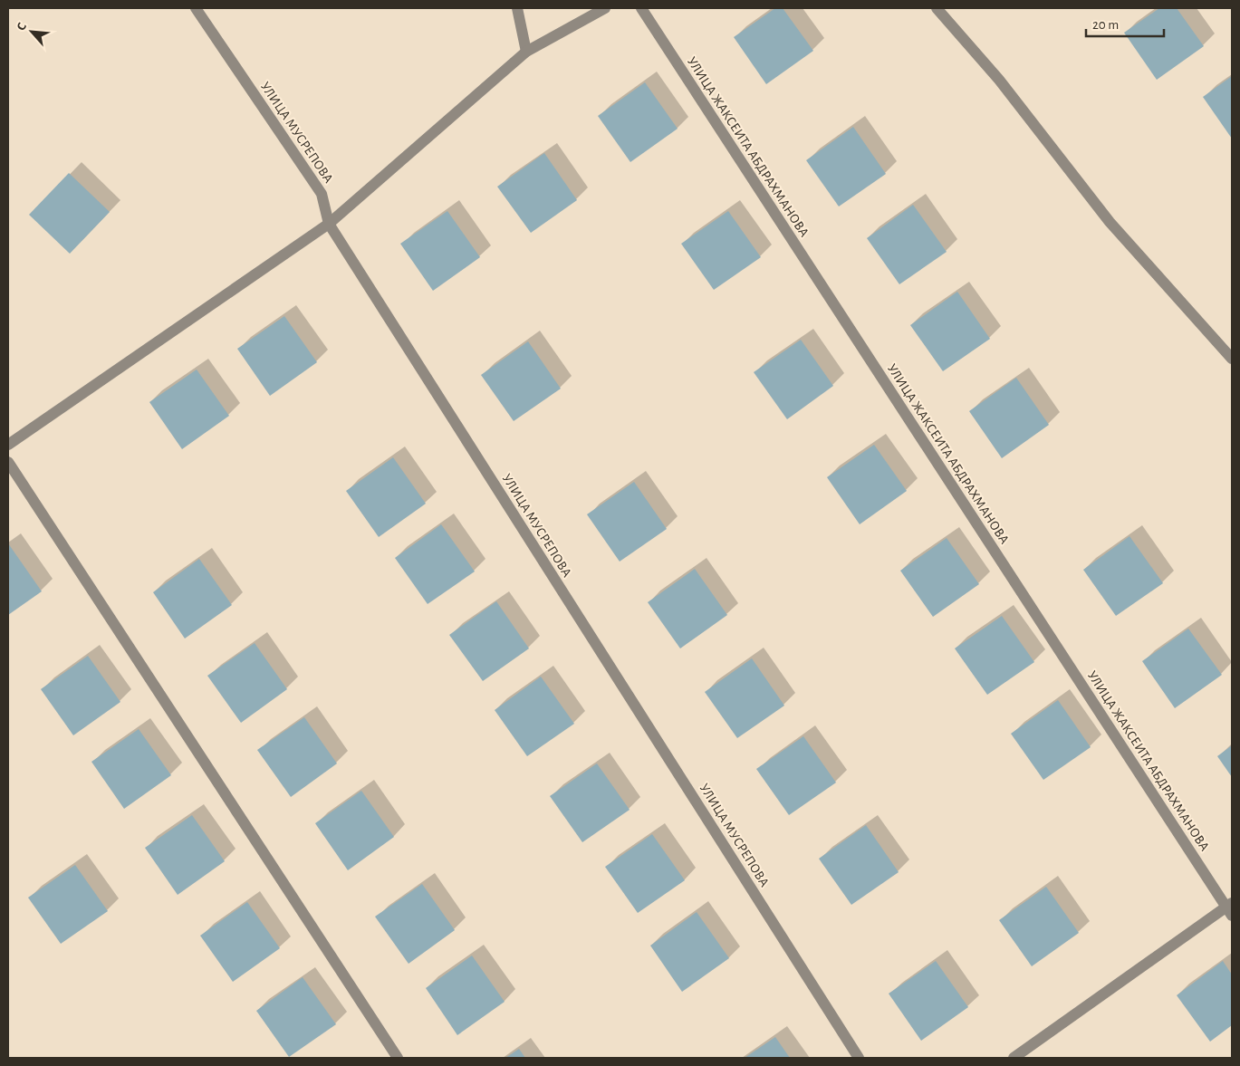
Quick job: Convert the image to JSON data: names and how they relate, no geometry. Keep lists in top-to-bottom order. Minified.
{"streets":{"street":["УЛИЦА МУСРЕПОВА","УЛИЦА ЖАКСЕИТА АБДРАХМАНОВА"]},"scale_bar":"20 m","north":"top left"}
